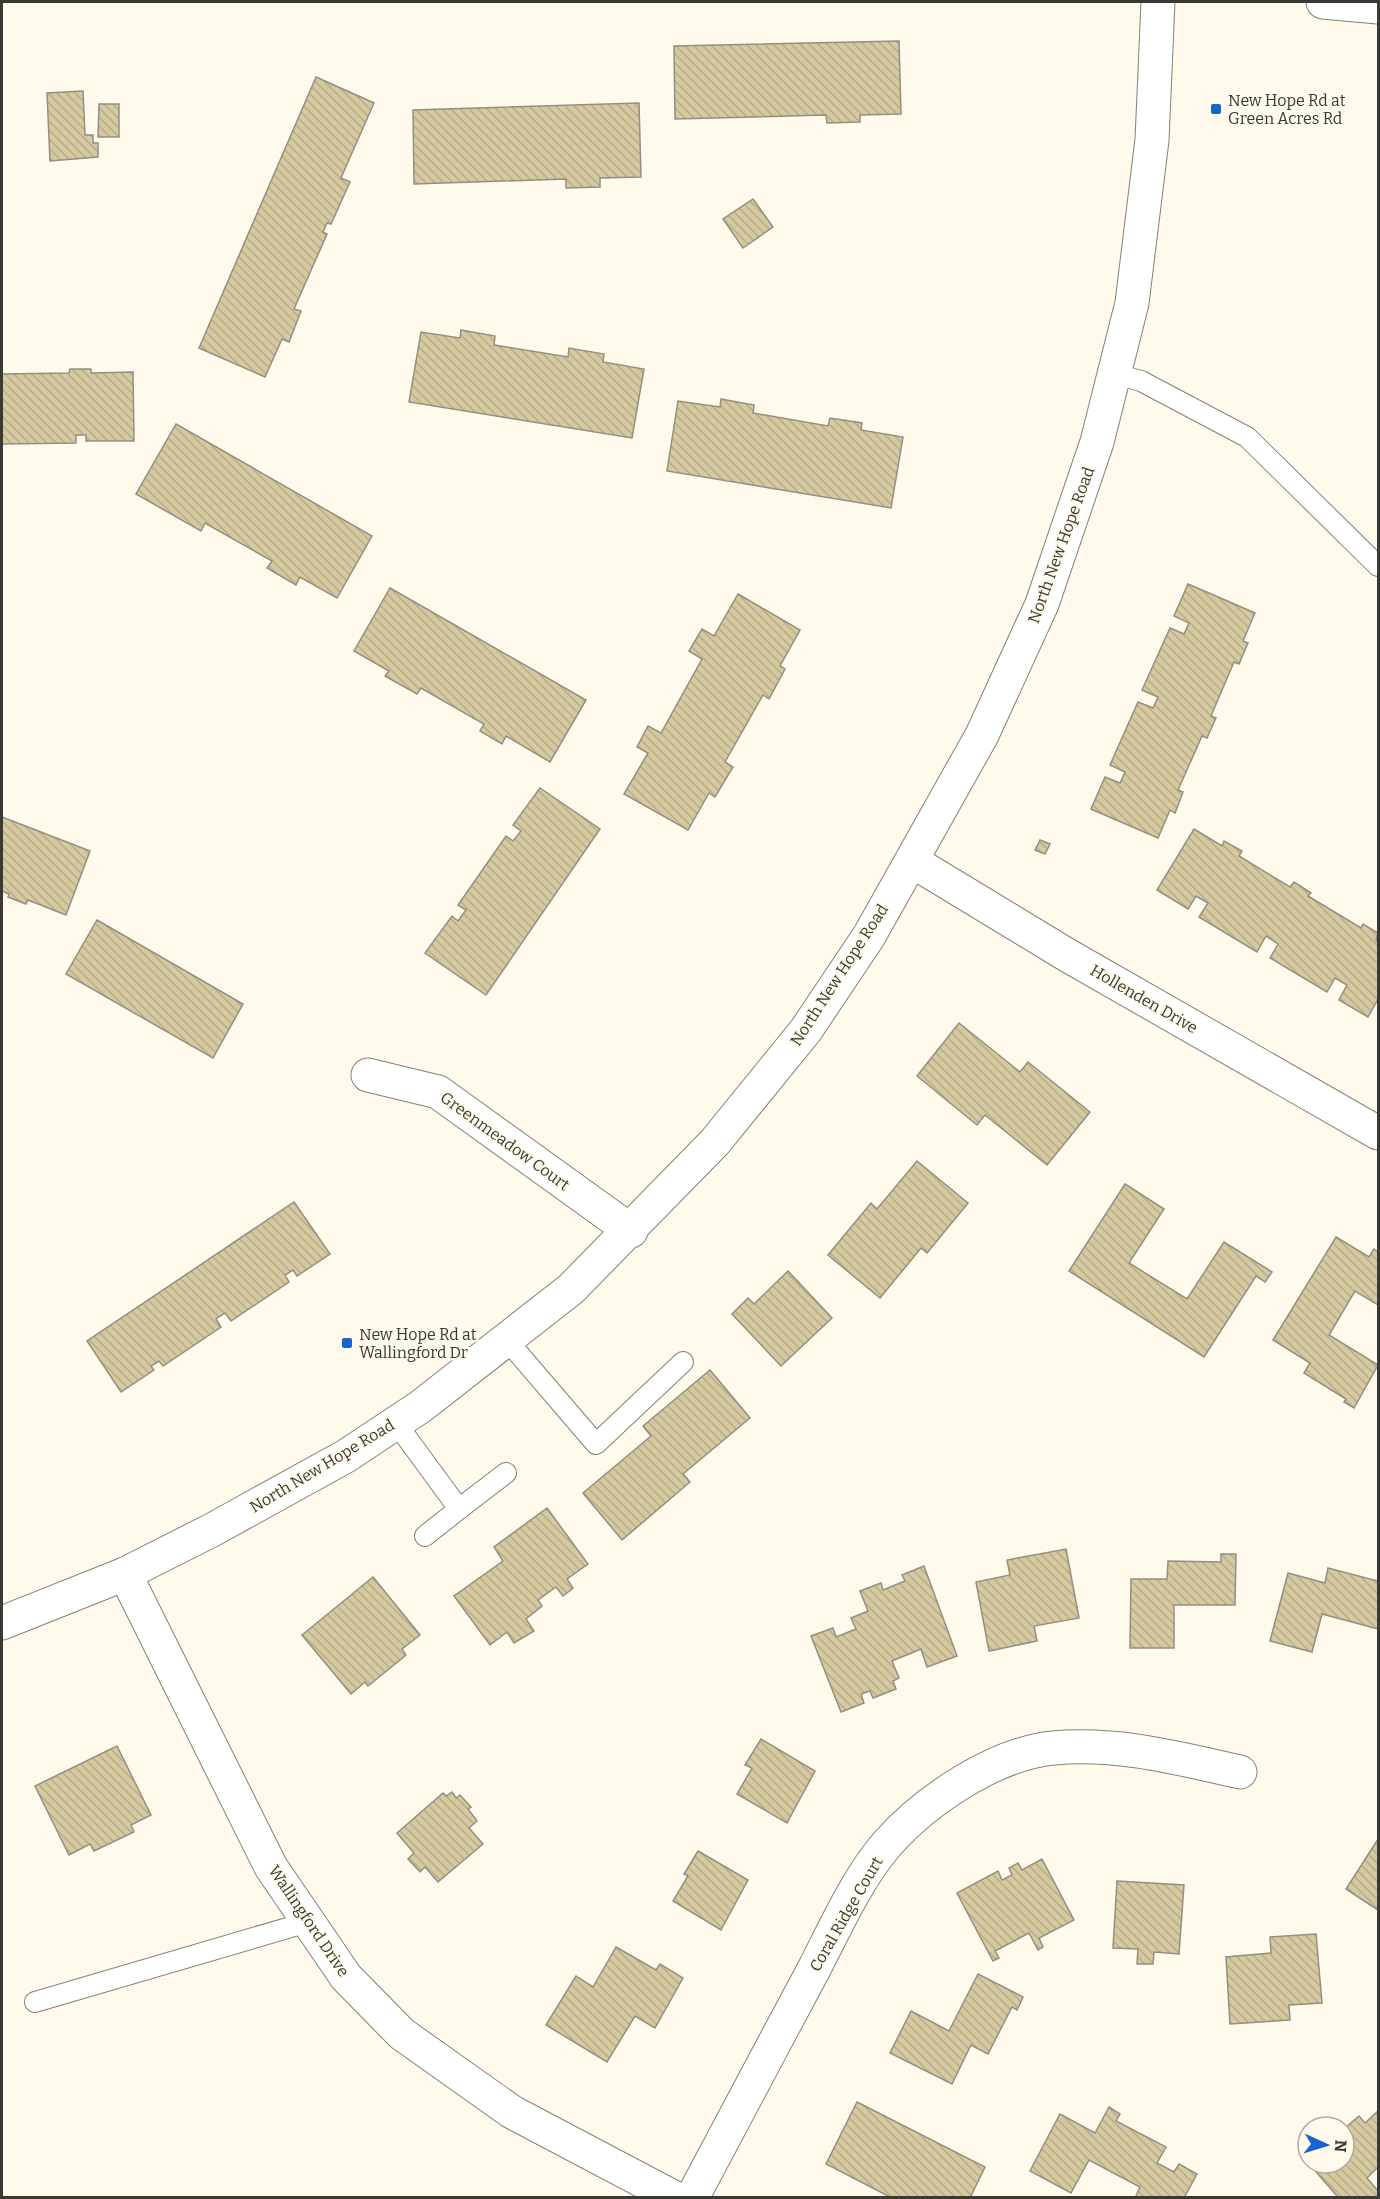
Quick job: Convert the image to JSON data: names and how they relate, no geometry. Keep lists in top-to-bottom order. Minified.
{"streets":{"street":["North New Hope Road","Hollenden Drive","Greenmeadow Court","Coral Ridge Court","Wallingford Drive"]},"crossings":[["North New Hope Road","Hollenden Drive"],["North New Hope Road","Greenmeadow Court"],["North New Hope Road","Wallingford Drive"]],"places":{"transit":["New Hope Rd at Green Acres Rd","New Hope Rd at Wallingford Dr"]},"north":"right"}
